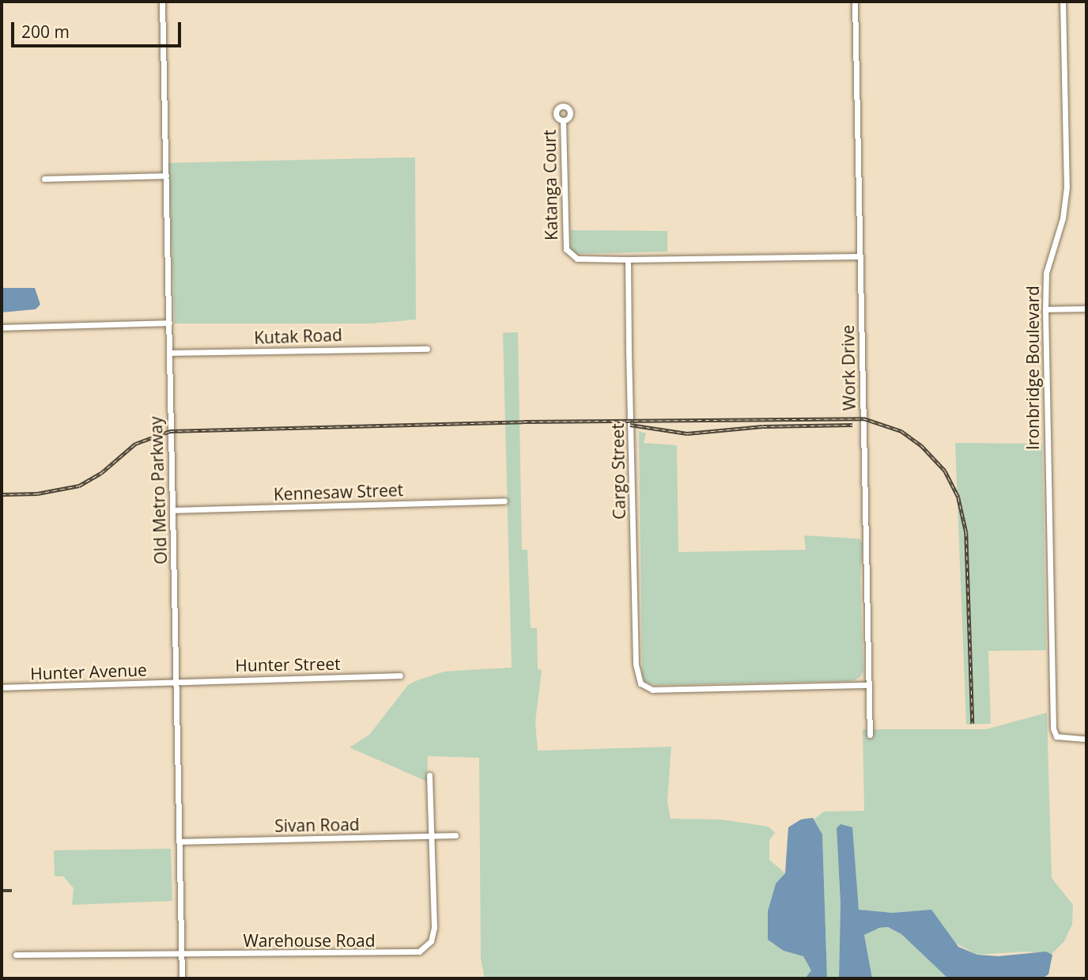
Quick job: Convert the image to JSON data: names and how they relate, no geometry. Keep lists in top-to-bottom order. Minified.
{"streets":{"street":["Katanga Court","Kutak Road","Work Drive","Ironbridge Boulevard","Cargo Street","Old Metro Parkway","Kennesaw Street","Hunter Street","Hunter Avenue","Sivan Road","Warehouse Road"]},"crossings":[["Katanga Court","Cargo Street"],["Kutak Road","Old Metro Parkway"],["Work Drive","Cargo Street"],["Old Metro Parkway","Kennesaw Street"],["Old Metro Parkway","Hunter Street"],["Old Metro Parkway","Hunter Avenue"],["Old Metro Parkway","Sivan Road"],["Old Metro Parkway","Warehouse Road"],["Hunter Street","Hunter Avenue"],["Sivan Road","Warehouse Road"]],"scale_bar":"200 m"}
